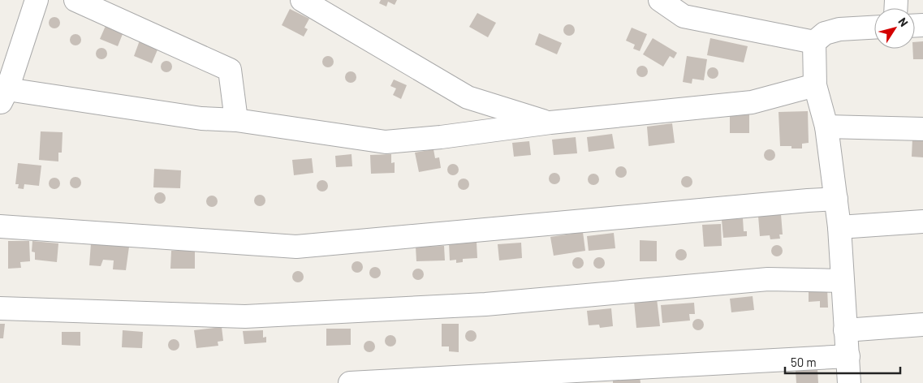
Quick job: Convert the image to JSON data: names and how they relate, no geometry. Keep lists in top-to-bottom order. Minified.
{"scale_bar":"50 m","north":"top right"}
